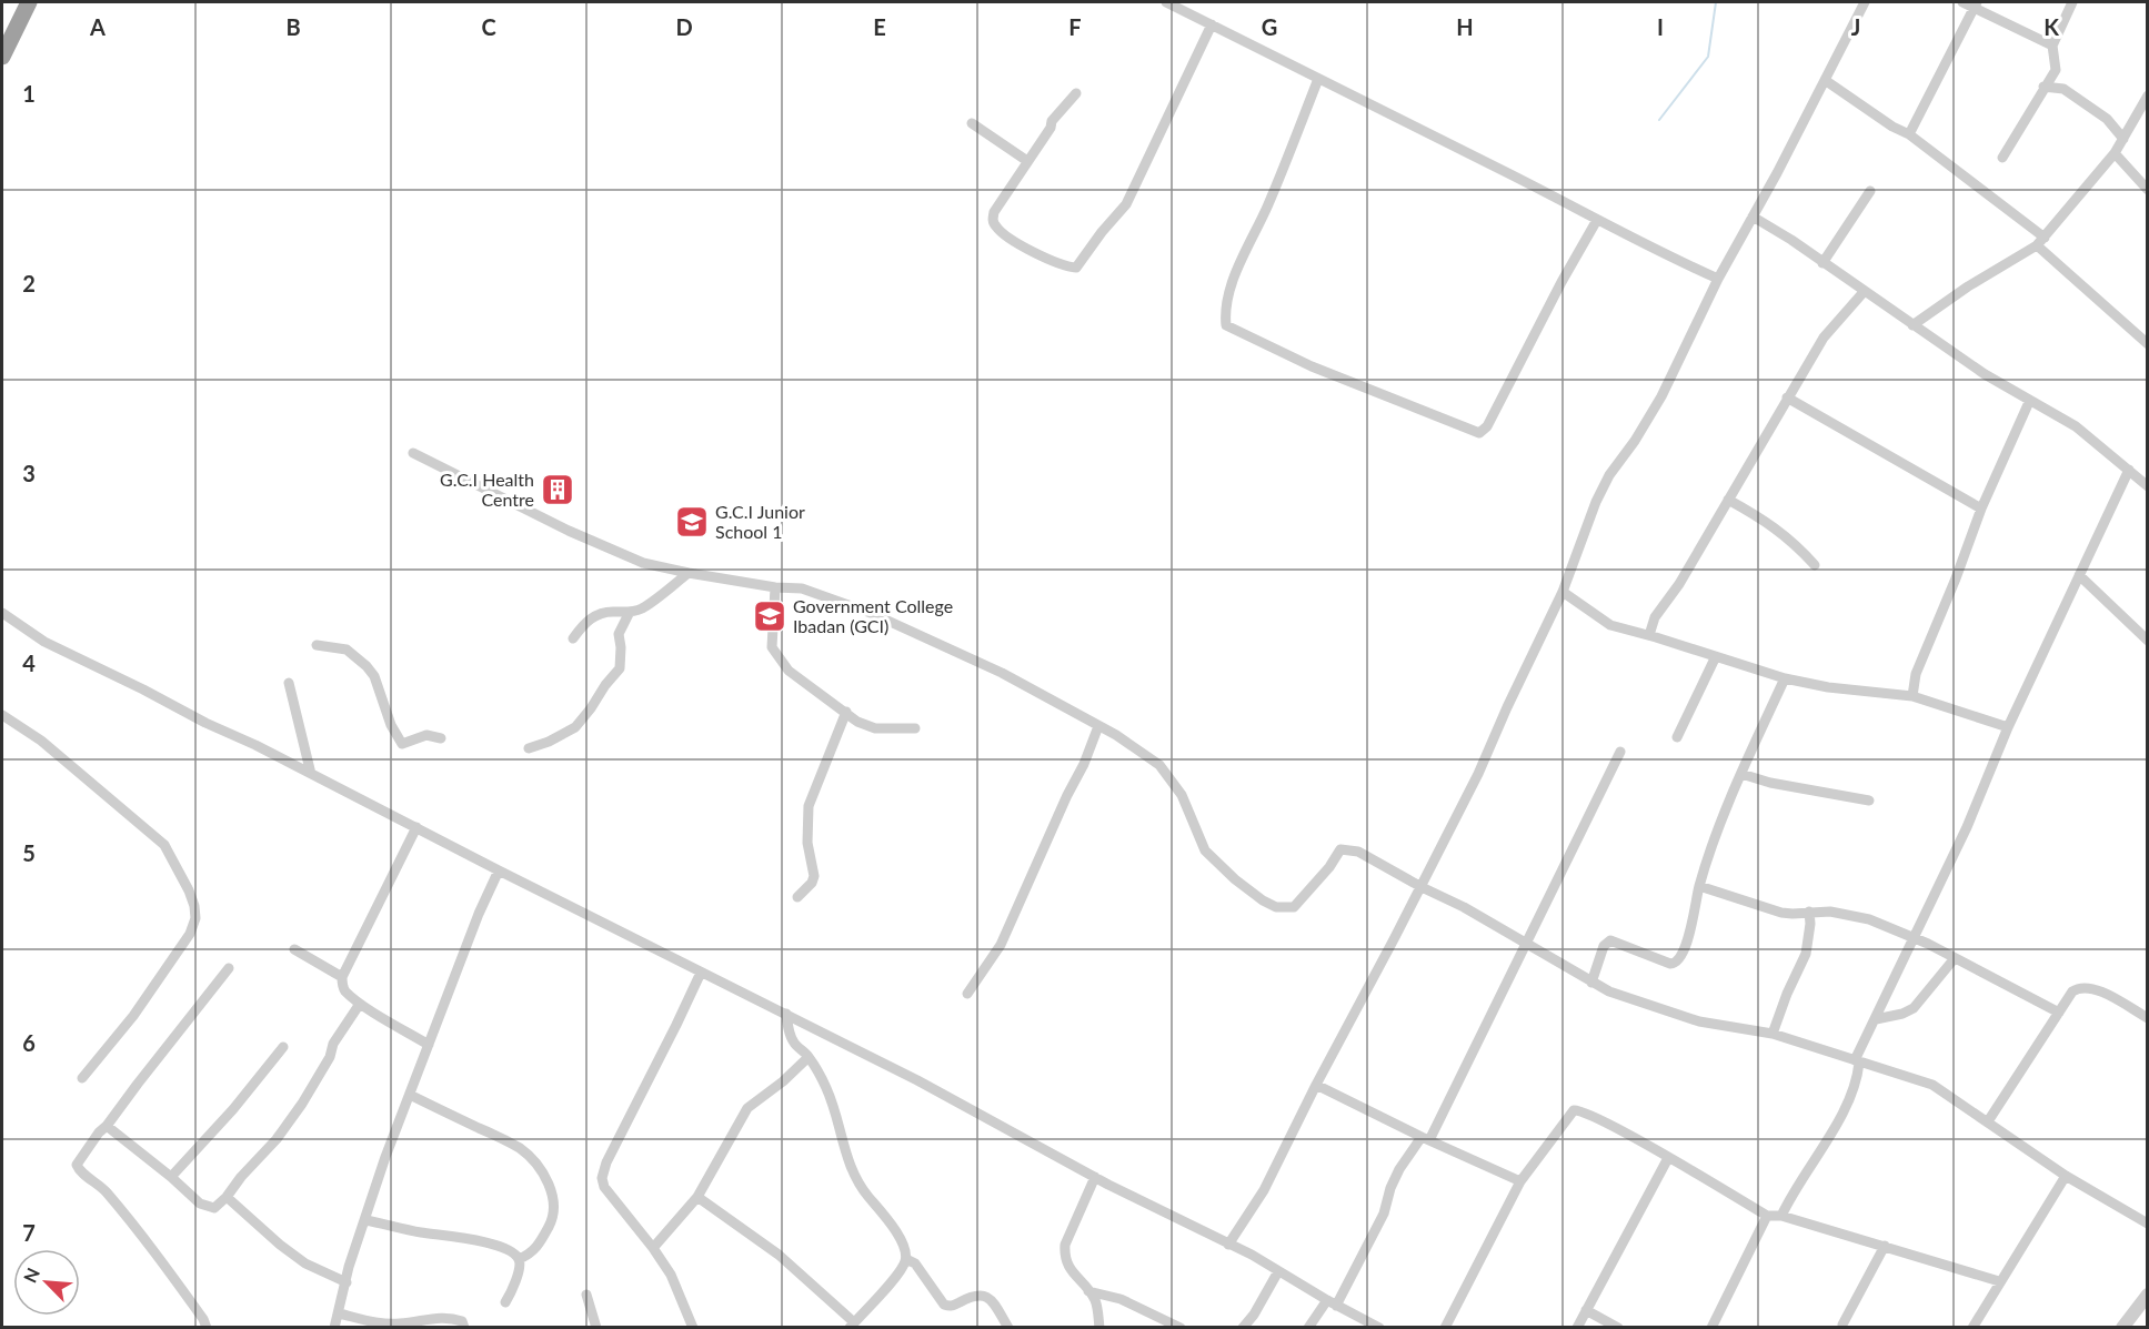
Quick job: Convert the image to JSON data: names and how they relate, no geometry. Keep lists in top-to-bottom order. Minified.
{"places":{"building":["G.C.I Health Centre"],"school or university":["G.C.I Junior School 1","Government College Ibadan (GCI)"]},"north":"top left","grid":{"columns":["A","B","C","D","E","F","G","H","I","J","K"],"rows":["1","2","3","4","5","6","7"]}}
